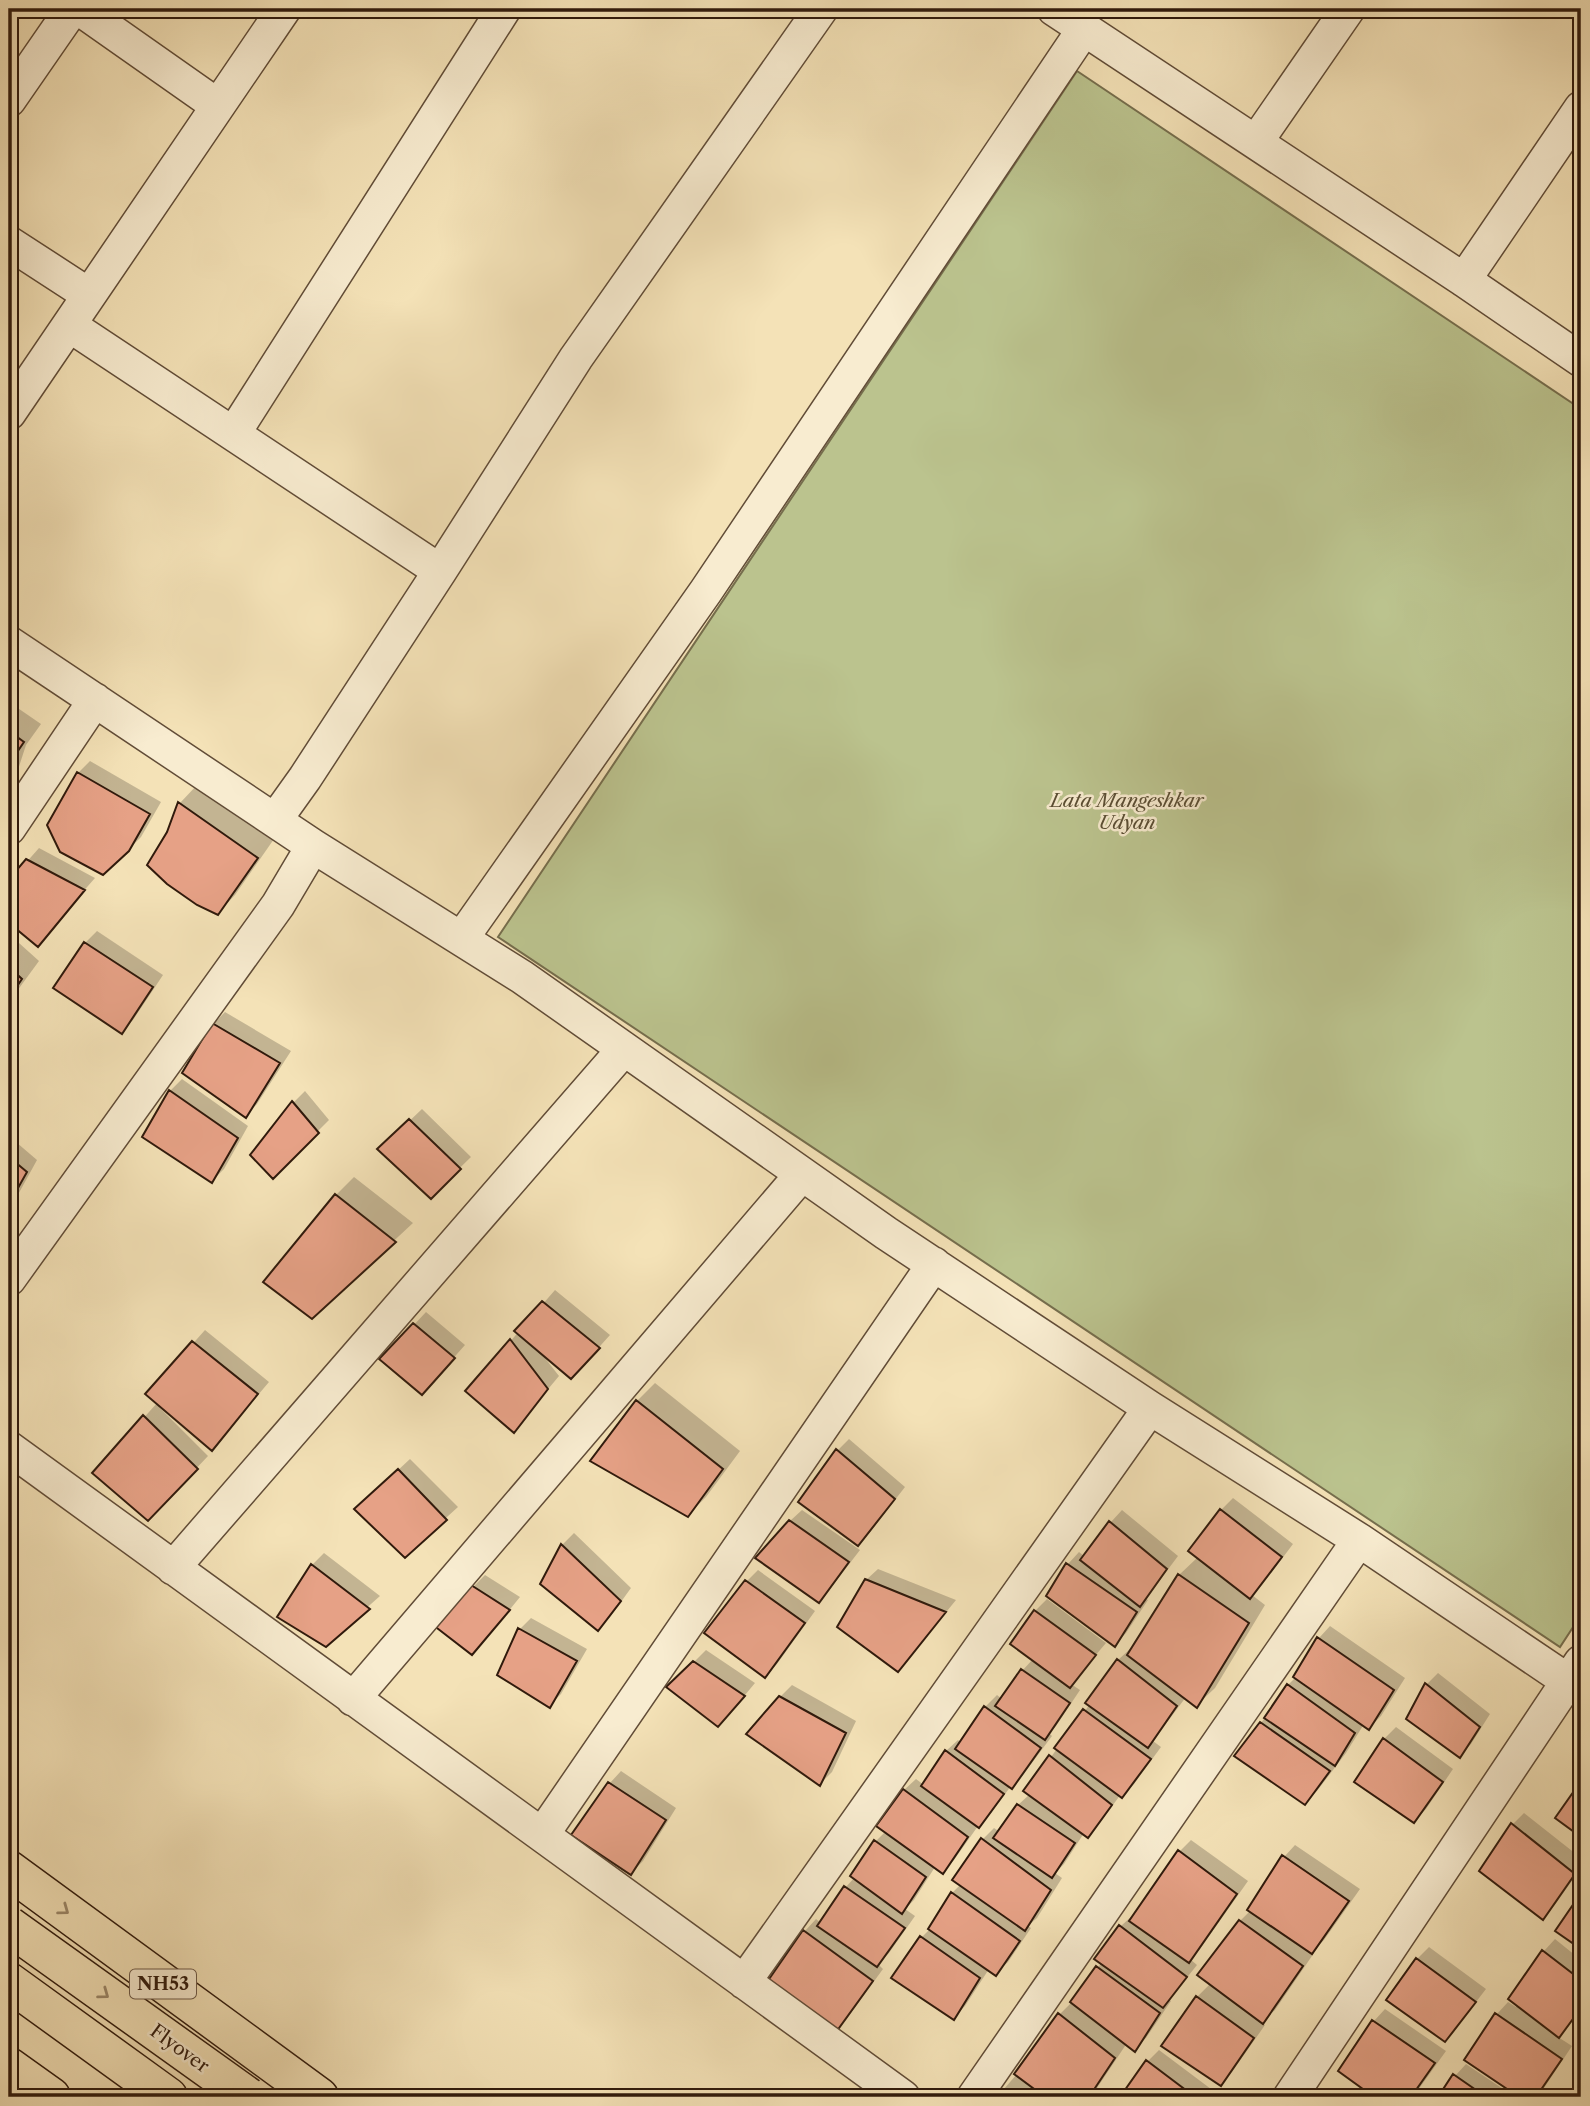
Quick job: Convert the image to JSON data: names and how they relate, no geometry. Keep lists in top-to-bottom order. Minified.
{"streets":{"main road":["NH53","Flyover"]},"parks":["Lata Mangeshkar Udyan"]}
